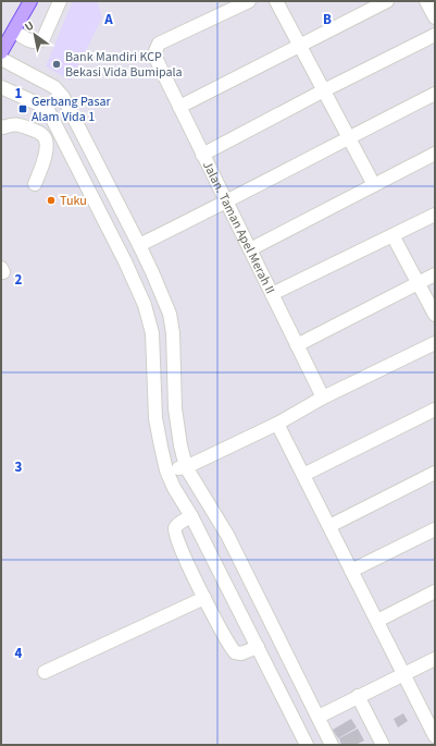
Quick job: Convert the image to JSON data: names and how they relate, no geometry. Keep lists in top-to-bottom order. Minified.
{"streets":{"street":["Jalan. Taman Apel Merah II"]},"places":{"other":["Bank Mandiri KCP Bekasi Vida Bumipala","Tuku"],"transit":["Gerbang Pasar Alam Vida 1"]},"north":"top left","grid":{"columns":["A","B"],"rows":["1","2","3","4"]}}
